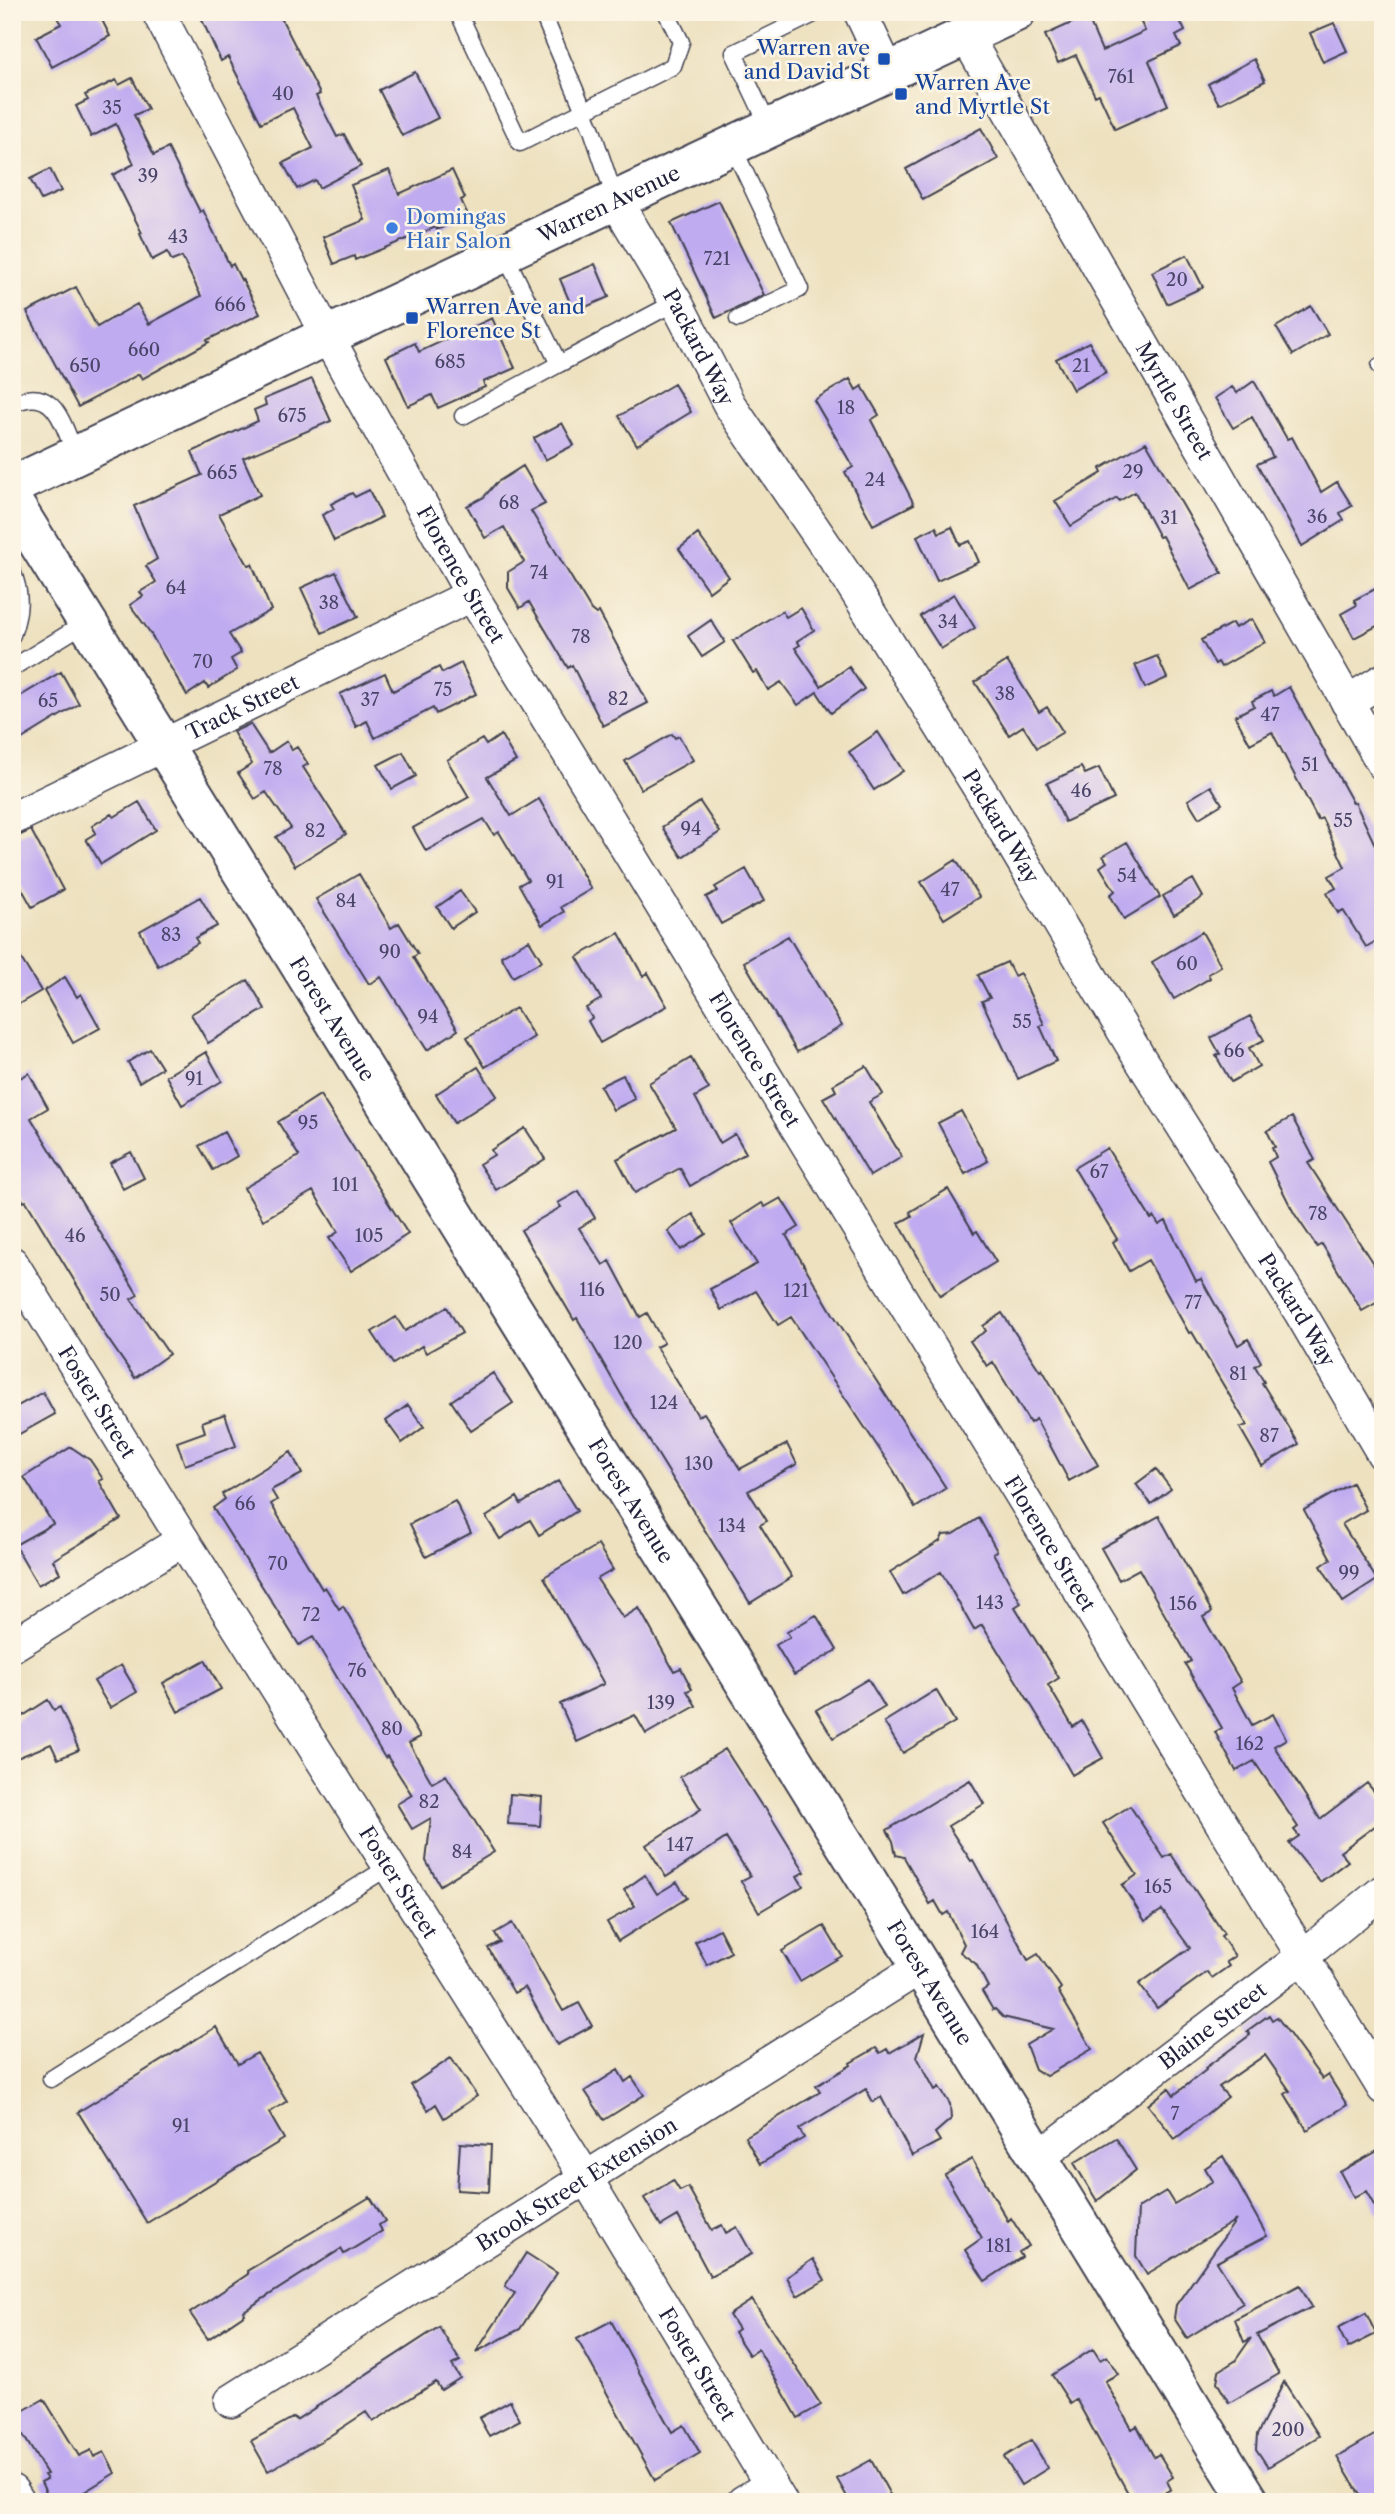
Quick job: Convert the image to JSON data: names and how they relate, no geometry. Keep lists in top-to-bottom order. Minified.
{"streets":{"street":["Warren Avenue","Packard Way","Myrtle Street","Florence Street","Track Street","Forest Avenue","Foster Street","Blaine Street","Brook Street Extension"]},"crossings":[["Warren Avenue","Packard Way"],["Warren Avenue","Myrtle Street"],["Warren Avenue","Florence Street"],["Florence Street","Track Street"],["Florence Street","Blaine Street"],["Track Street","Forest Avenue"],["Forest Avenue","Blaine Street"],["Forest Avenue","Brook Street Extension"],["Foster Street","Brook Street Extension"]],"places":{"transit":["Warren ave and David St","Warren Ave and Myrtle St","Warren Ave and Florence St"],"other":["Domingas Hair Salon"]},"house_numbers":["761","40","35","39","43","721","20","666","660","685","650","21","18","675","29","665","24","68","36","31","74","64","38","34","78","70","75","38","82","37","65","47","51","78","46","55","94","82","54","91","47","84","83","90","60","94","55","66","91","95","67","101","78","46","105","116","121","50","77","120","81","124","87","130","66","134","70","99","143","156","72","76","139","80","162","82","147","84","165","164","7","91","181","200"]}
